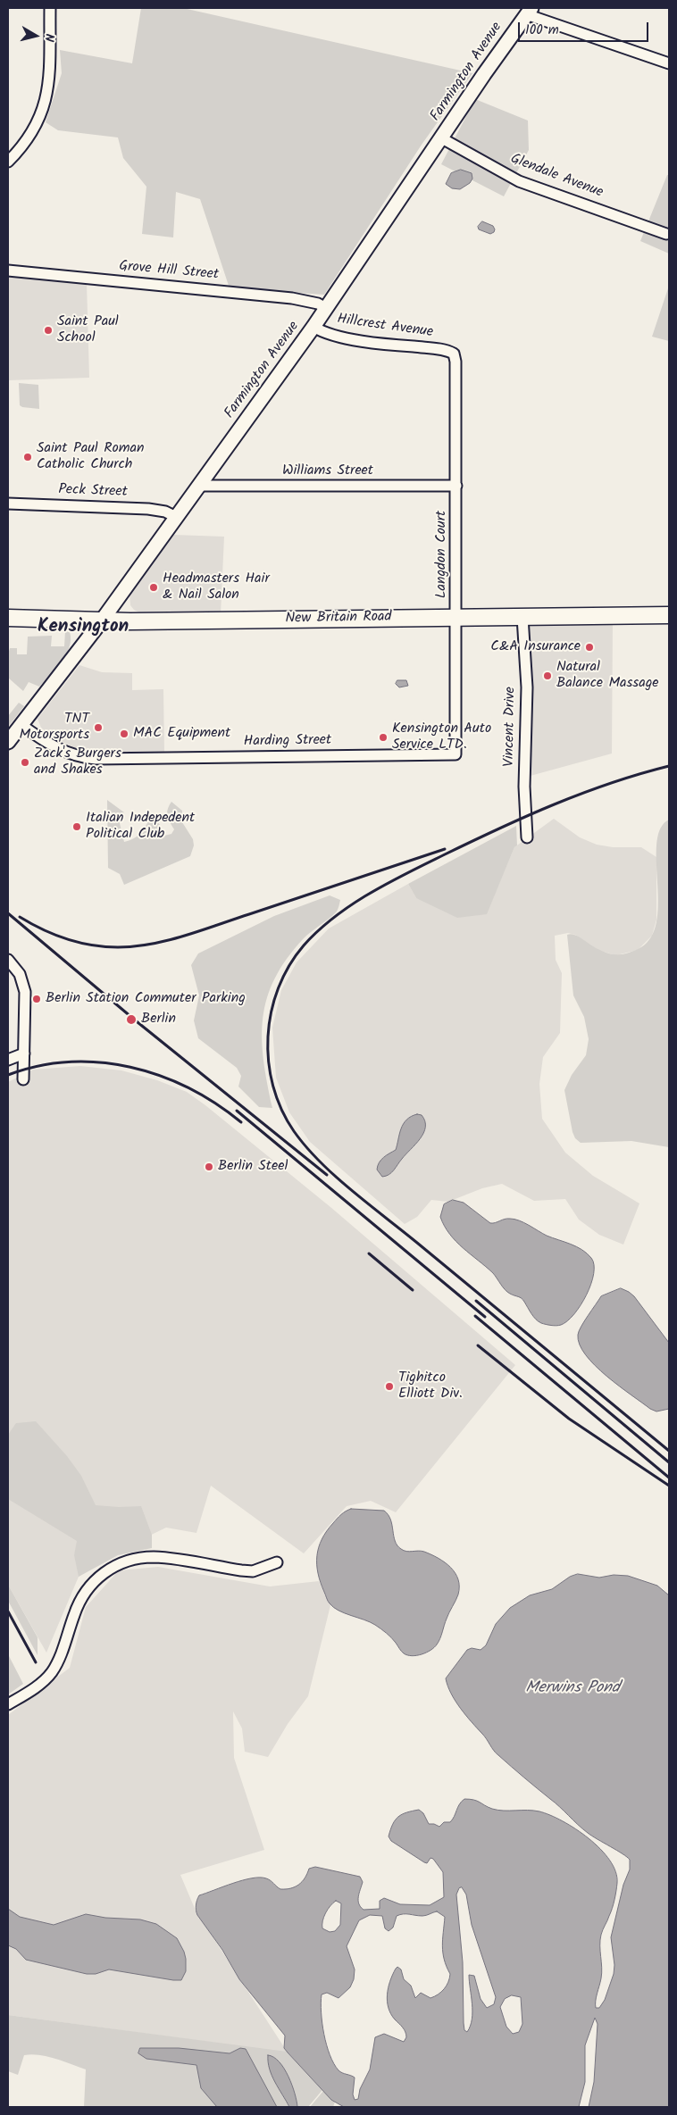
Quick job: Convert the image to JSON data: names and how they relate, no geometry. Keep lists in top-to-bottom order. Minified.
{"streets":{"main road":["Farmington Avenue","New Britain Road"],"street":["Glendale Avenue","Grove Hill Street","Hillcrest Avenue","Williams Street","Peck Street","Langdon Court","Vincent Drive","Harding Street"]},"crossings":[["Farmington Avenue","Glendale Avenue"],["Farmington Avenue","Grove Hill Street"],["Farmington Avenue","Hillcrest Avenue"],["Farmington Avenue","Williams Street"],["Farmington Avenue","Peck Street"],["Farmington Avenue","New Britain Road"],["Farmington Avenue","Harding Street"],["Hillcrest Avenue","Langdon Court"],["Williams Street","Langdon Court"],["Langdon Court","New Britain Road"],["Langdon Court","Harding Street"],["New Britain Road","Vincent Drive"]],"districts":["Kensington"],"water":["Merwins Pond"],"places":["Saint Paul School","Saint Paul Roman Catholic Church","Headmasters Hair & Nail Salon","C&A Insurance","Natural Balance Massage","TNT Motorsports","MAC Equipment","Kensington Auto Service LTD.","Zack's Burgers and Shakes","Italian Indepedent Political Club","Berlin Station Commuter Parking","Berlin","Berlin Steel","Tighitco Elliott Div."],"scale_bar":"100 m","north":"right"}
